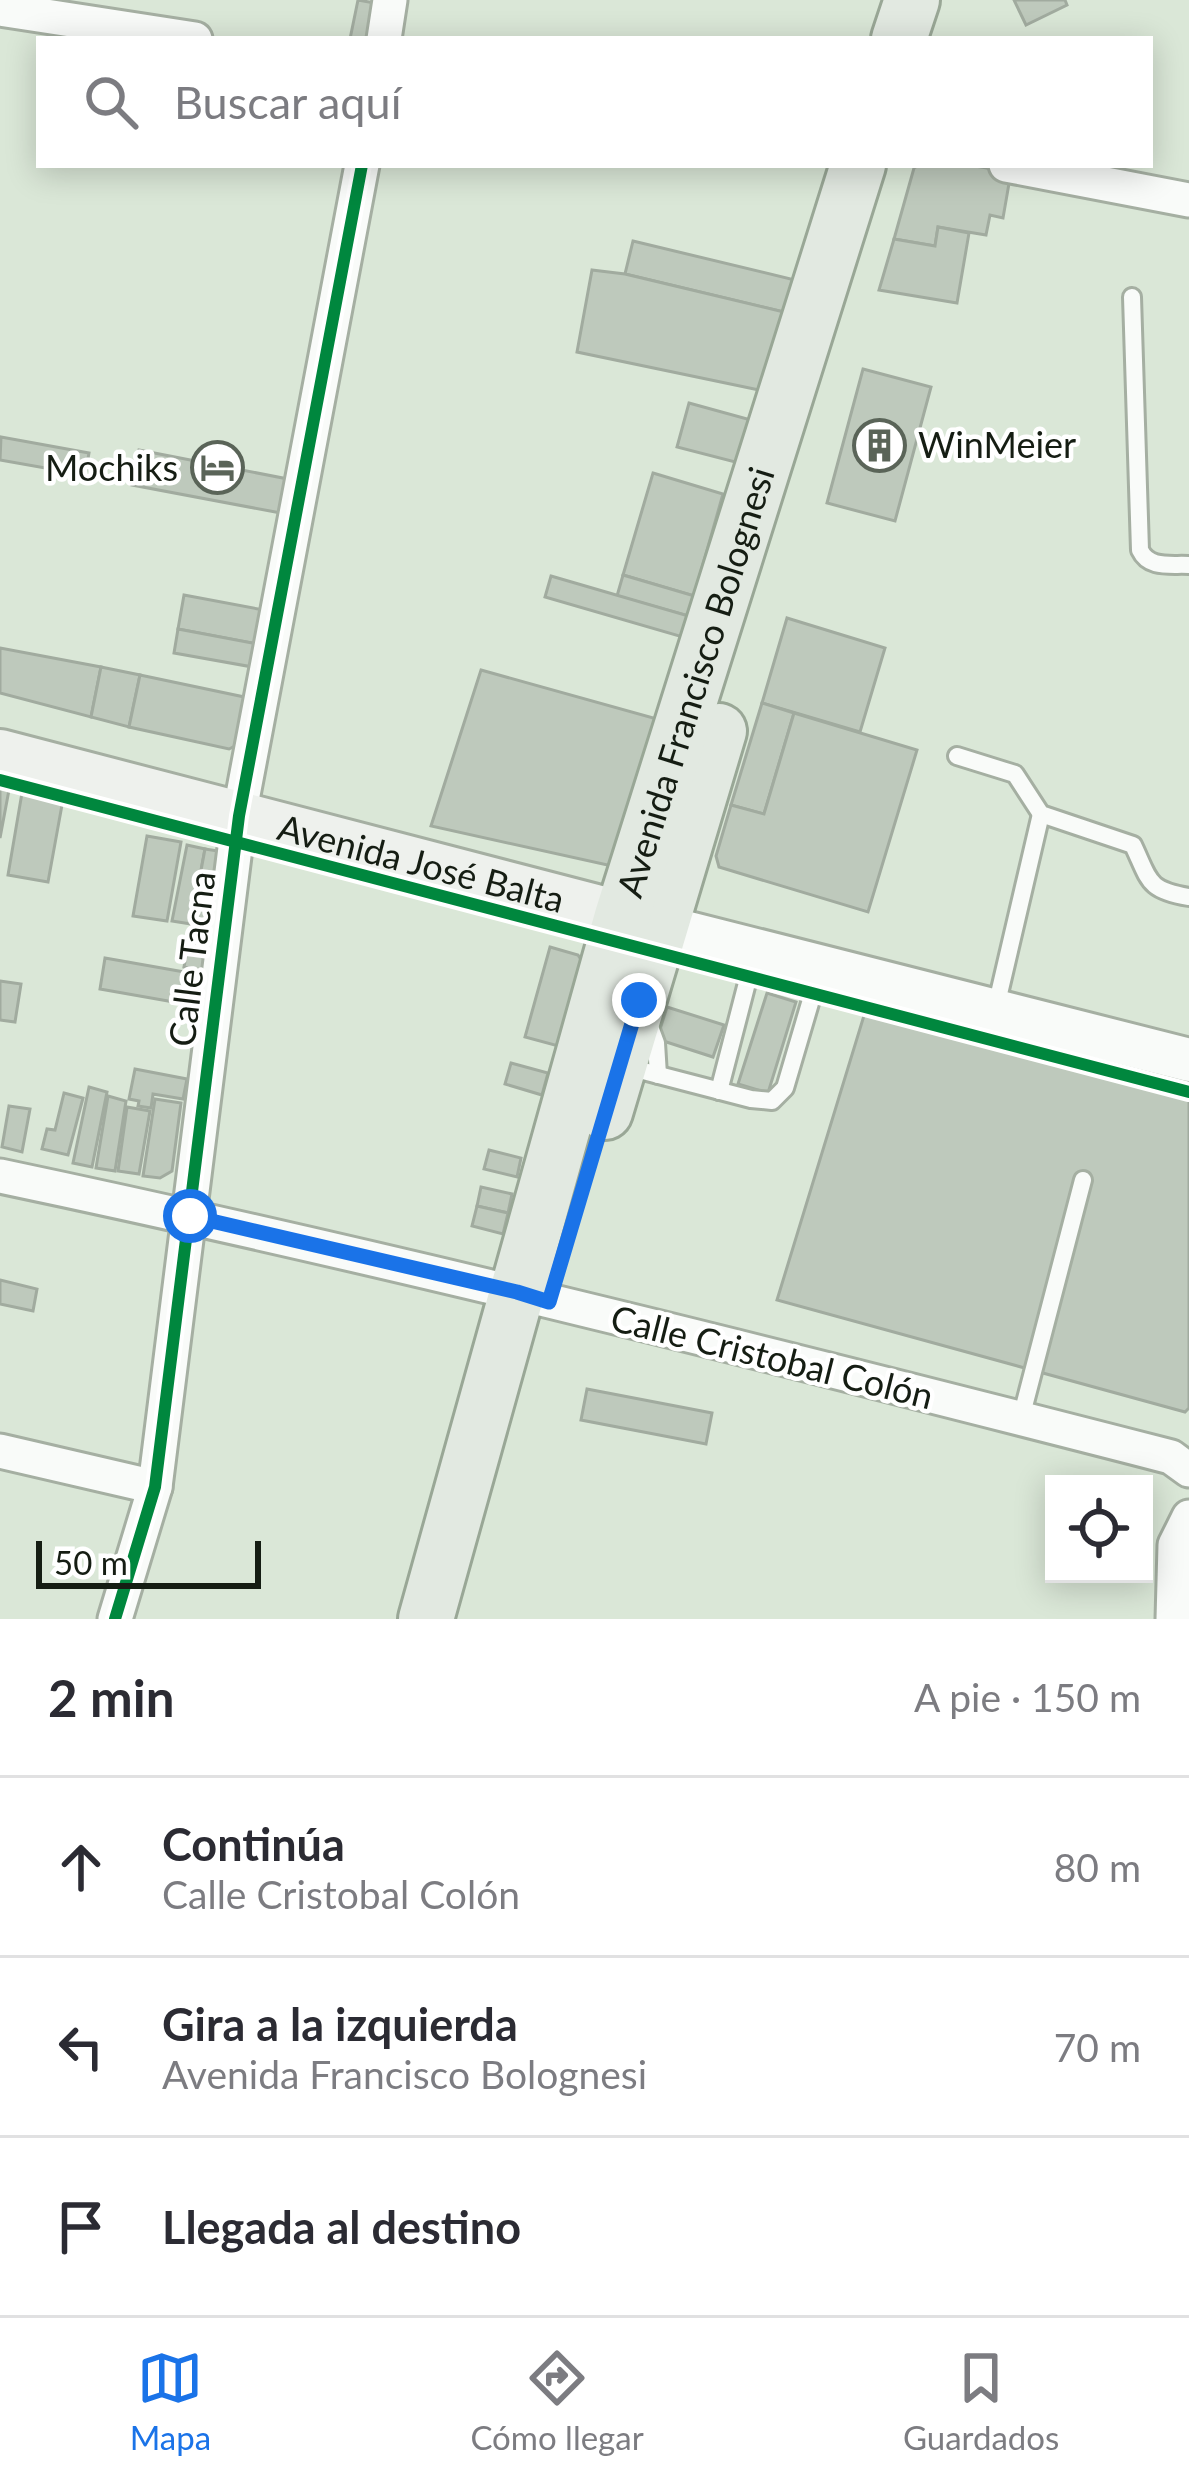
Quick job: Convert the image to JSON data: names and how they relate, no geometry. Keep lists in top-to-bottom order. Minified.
{"streets":{"main road":["Avenida Francisco Bolognesi","Avenida José Balta"],"street":["Calle Tacna","Calle Cristobal Colón"]},"crossings":[["Avenida Francisco Bolognesi","Avenida José Balta"],["Avenida Francisco Bolognesi","Calle Cristobal Colón"],["Avenida José Balta","Calle Tacna"],["Calle Tacna","Calle Cristobal Colón"]],"places":{"building":["WinMeier"],"hotel":["Mochiks"]},"scale_bar":"50 m","page":{"search":"Buscar aquí","scale":"50 m","heading":["2 min","A pie · 150 m"],"list":[["Continúa","Calle Cristobal Colón","80 m"],["Gira a la izquierda","Avenida Francisco Bolognesi","70 m"],"Llegada al destino"],"nav":["Mapa","Cómo llegar","Guardados"]}}
